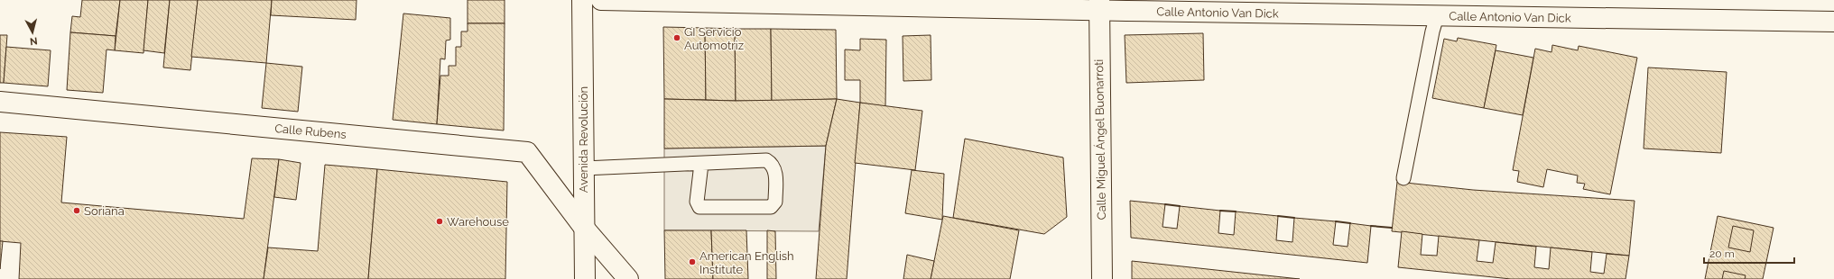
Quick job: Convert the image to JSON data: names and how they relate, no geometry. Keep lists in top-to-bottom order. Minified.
{"streets":{"street":["Calle Antonio Van Dick","Calle Rubens","Avenida Revolución","Calle Miguel Ángel Buonarroti"]},"crossings":[["Calle Antonio Van Dick","Calle Miguel Ángel Buonarroti"],["Calle Rubens","Avenida Revolución"]],"places":["GI Servicio Automotriz","Soriana","Warehouse","American English Institute"],"scale_bar":"20 m","north":"bottom"}
